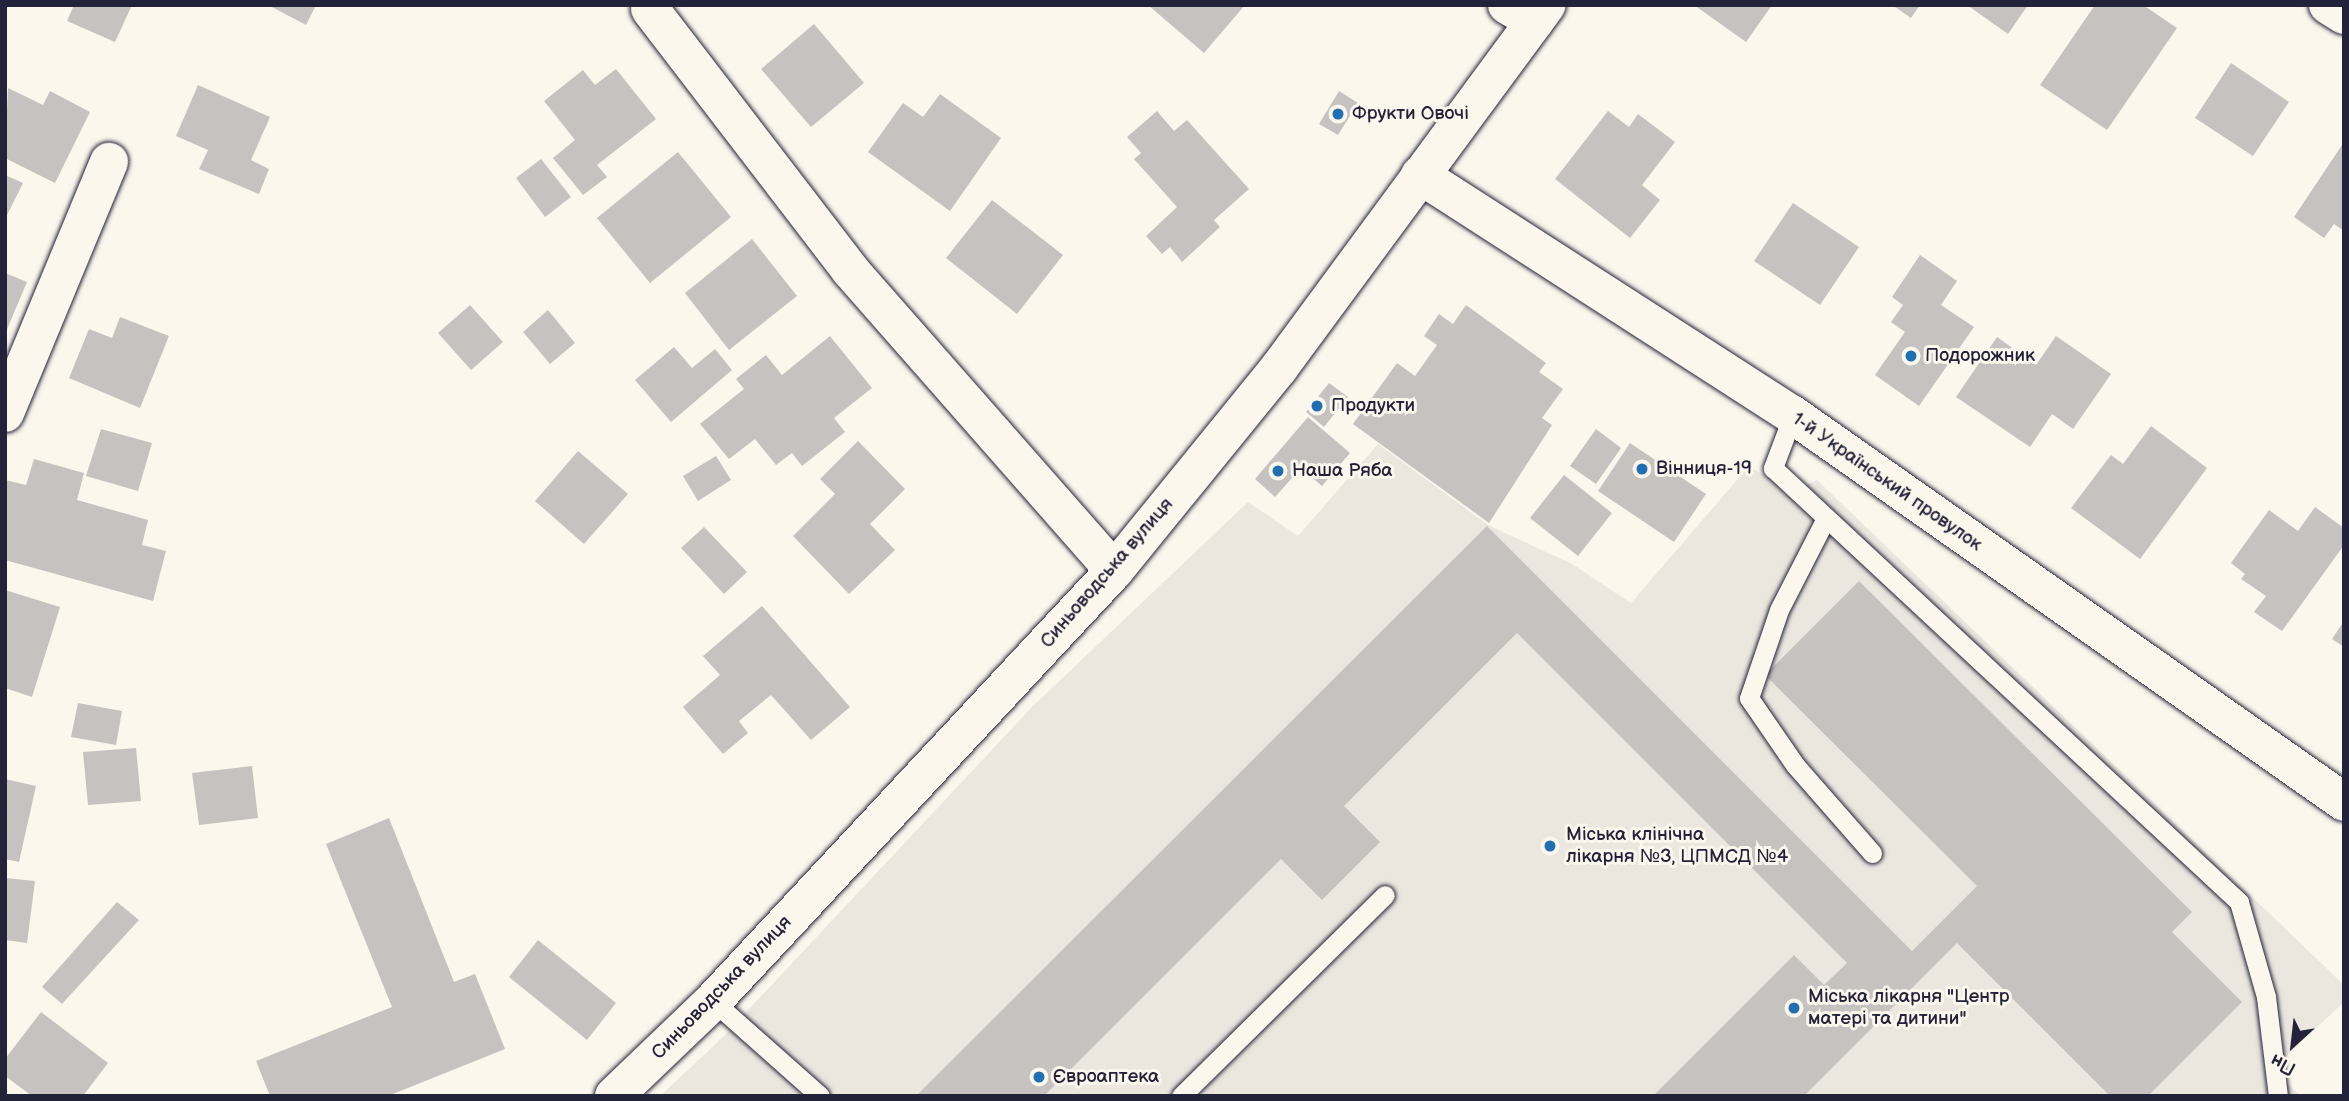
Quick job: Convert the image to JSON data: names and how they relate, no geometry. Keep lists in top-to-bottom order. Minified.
{"streets":{"street":["1-й Український провулок","Синьоводська вулиця"]},"crossings":[["1-й Український провулок","Синьоводська вулиця"]],"places":["Фрукти Овочі","Подорожник","Продукти","Вінниця-19","Наша Ряба","Міська клінічна лікарня №3, ЦПМСД №4","Міська лікарня \"Центр матері та дитини\"","Євроаптека"],"north":"bottom left"}
